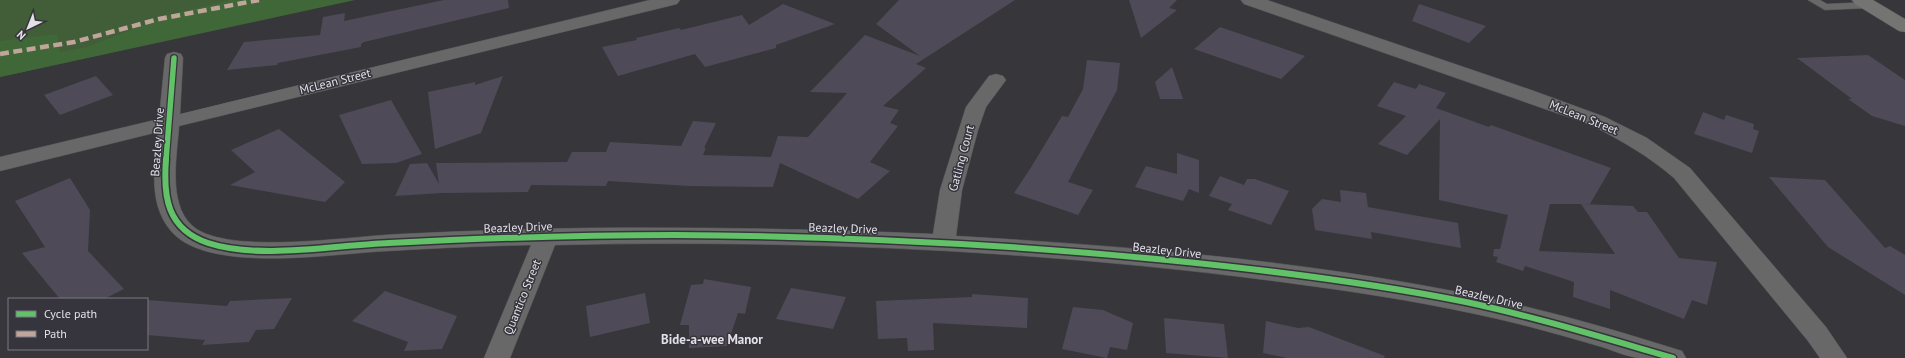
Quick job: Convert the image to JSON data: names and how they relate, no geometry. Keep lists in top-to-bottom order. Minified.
{"streets":{"street":["McLean Street","Beazley Drive","Gatling Court","Quantico Street"]},"crossings":[["McLean Street","Beazley Drive"],["Beazley Drive","Gatling Court"],["Beazley Drive","Quantico Street"]],"districts":["Bide-a-wee Manor"],"legend":["Cycle path","Path"],"north":"bottom left"}
